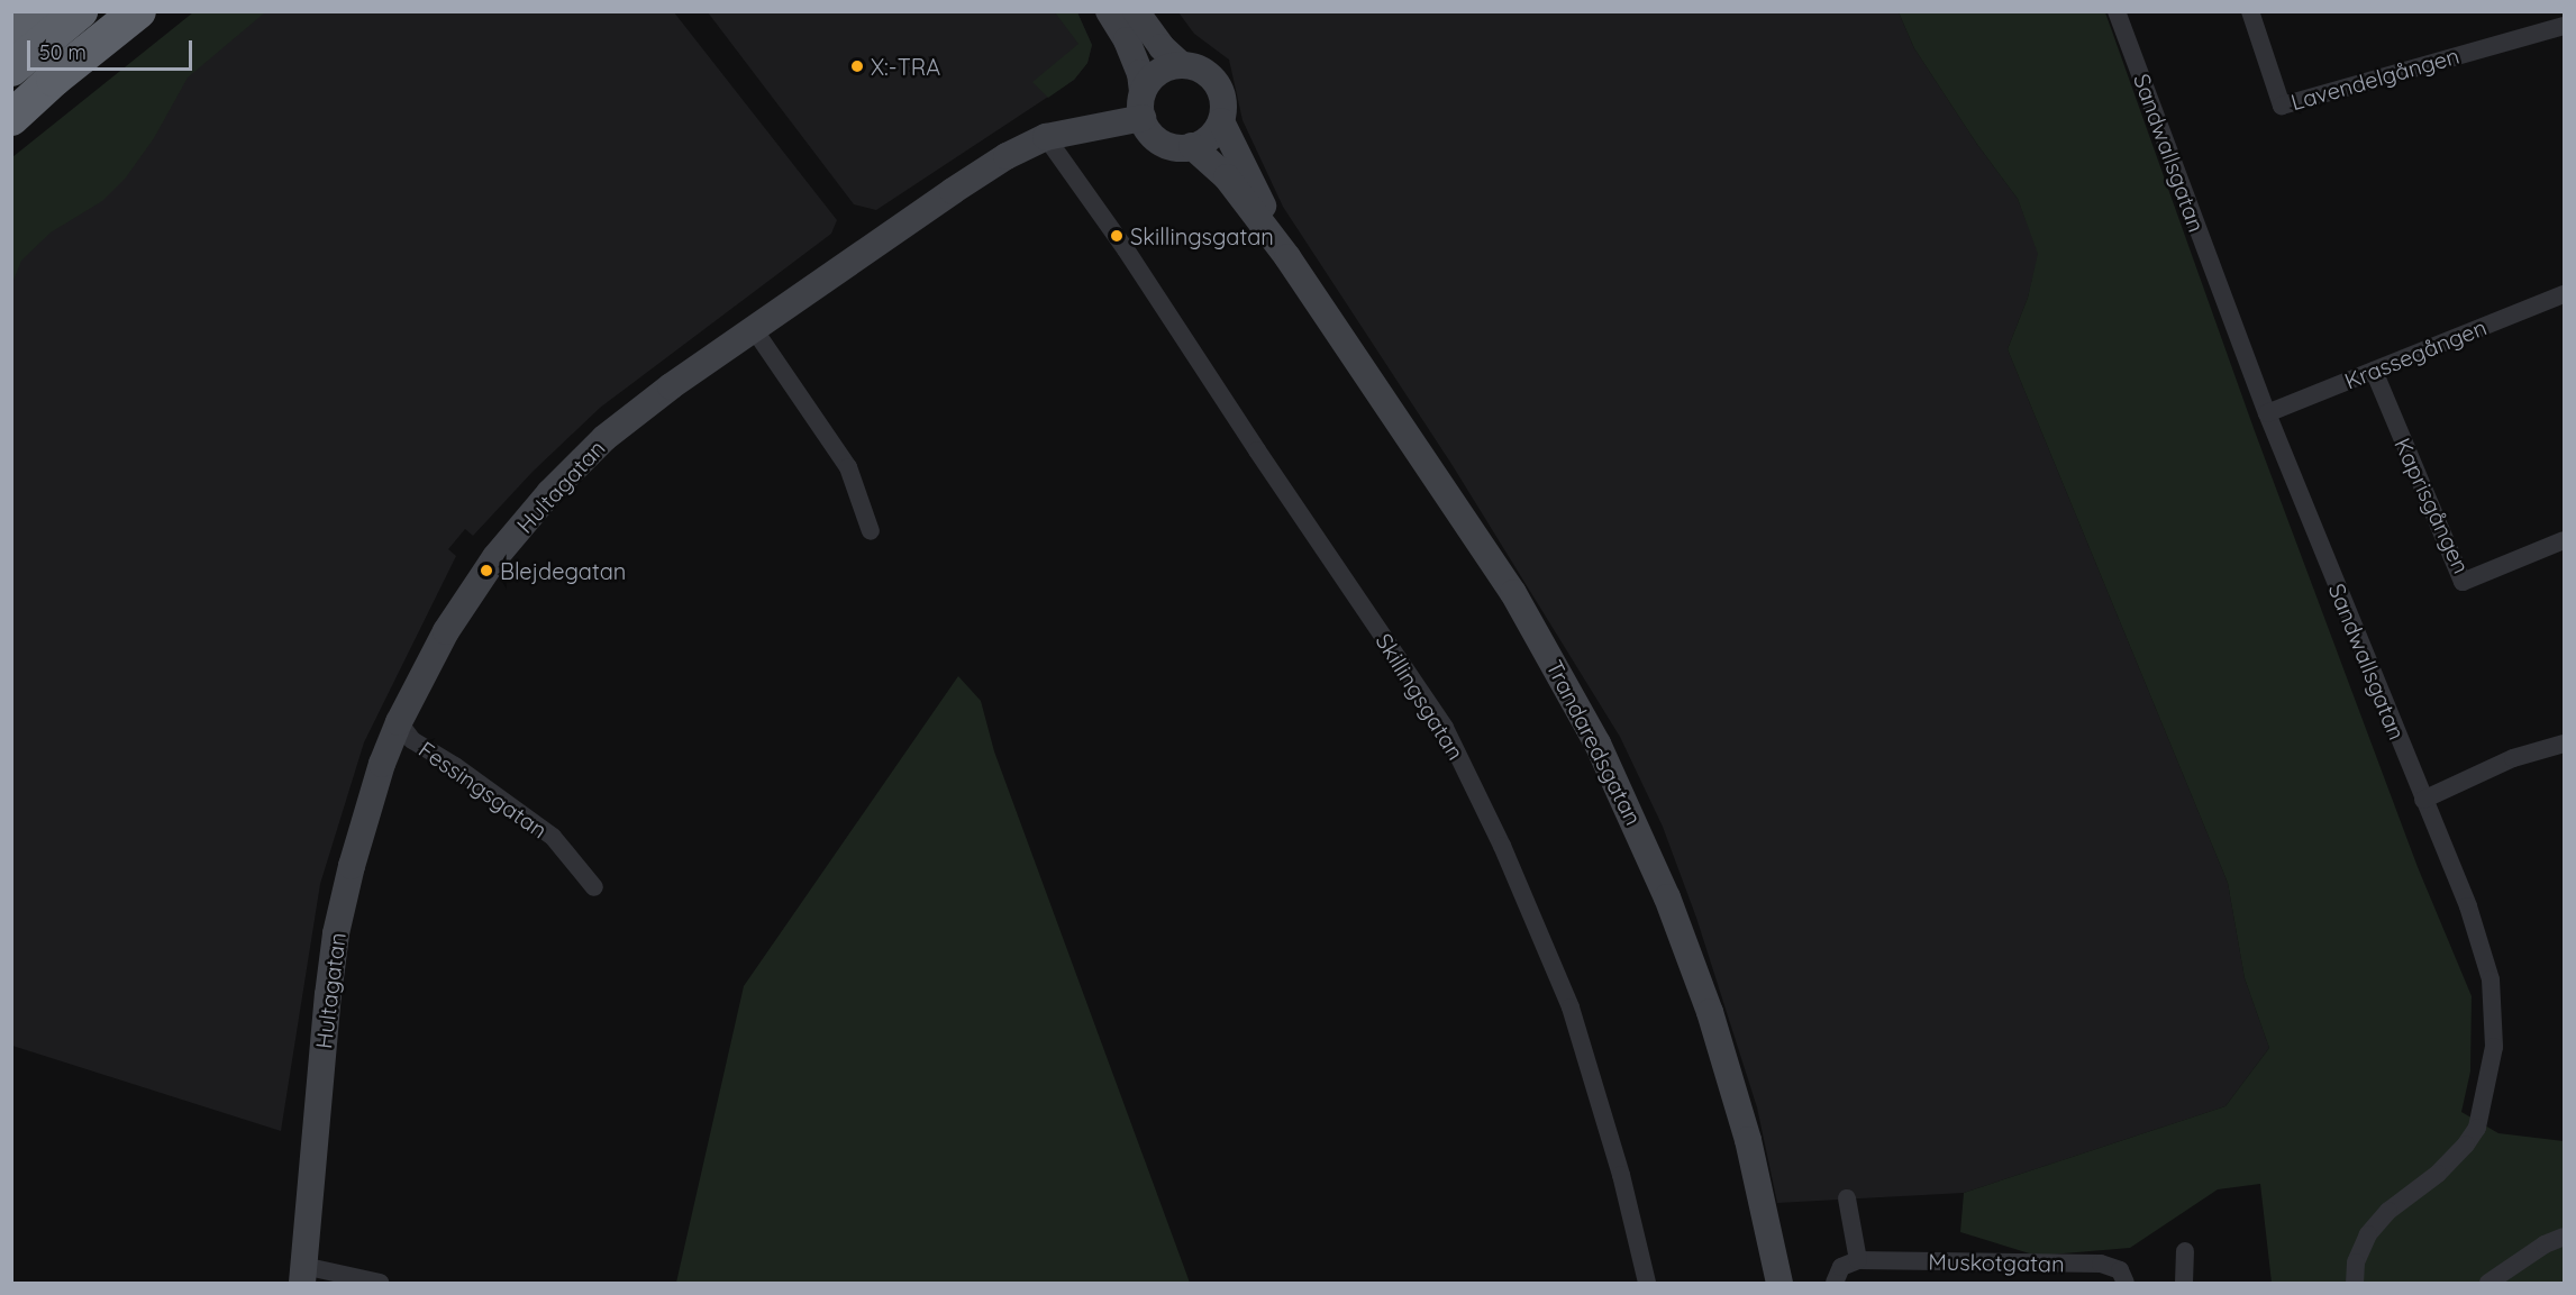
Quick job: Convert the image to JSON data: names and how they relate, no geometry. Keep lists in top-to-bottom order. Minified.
{"streets":{"street":["Lavendelgången","Sandwallsgatan","Krassegången","Hultagatan","Kaprisgången","Skillingsgatan","Trandaredsgatan","Fessingsgatan","Muskotgatan"]},"crossings":[["Sandwallsgatan","Krassegången"],["Krassegången","Kaprisgången"],["Hultagatan","Skillingsgatan"],["Hultagatan","Trandaredsgatan"],["Hultagatan","Fessingsgatan"]],"places":["X:-TRA","Skillingsgatan","Blejdegatan"],"scale_bar":"50 m"}
